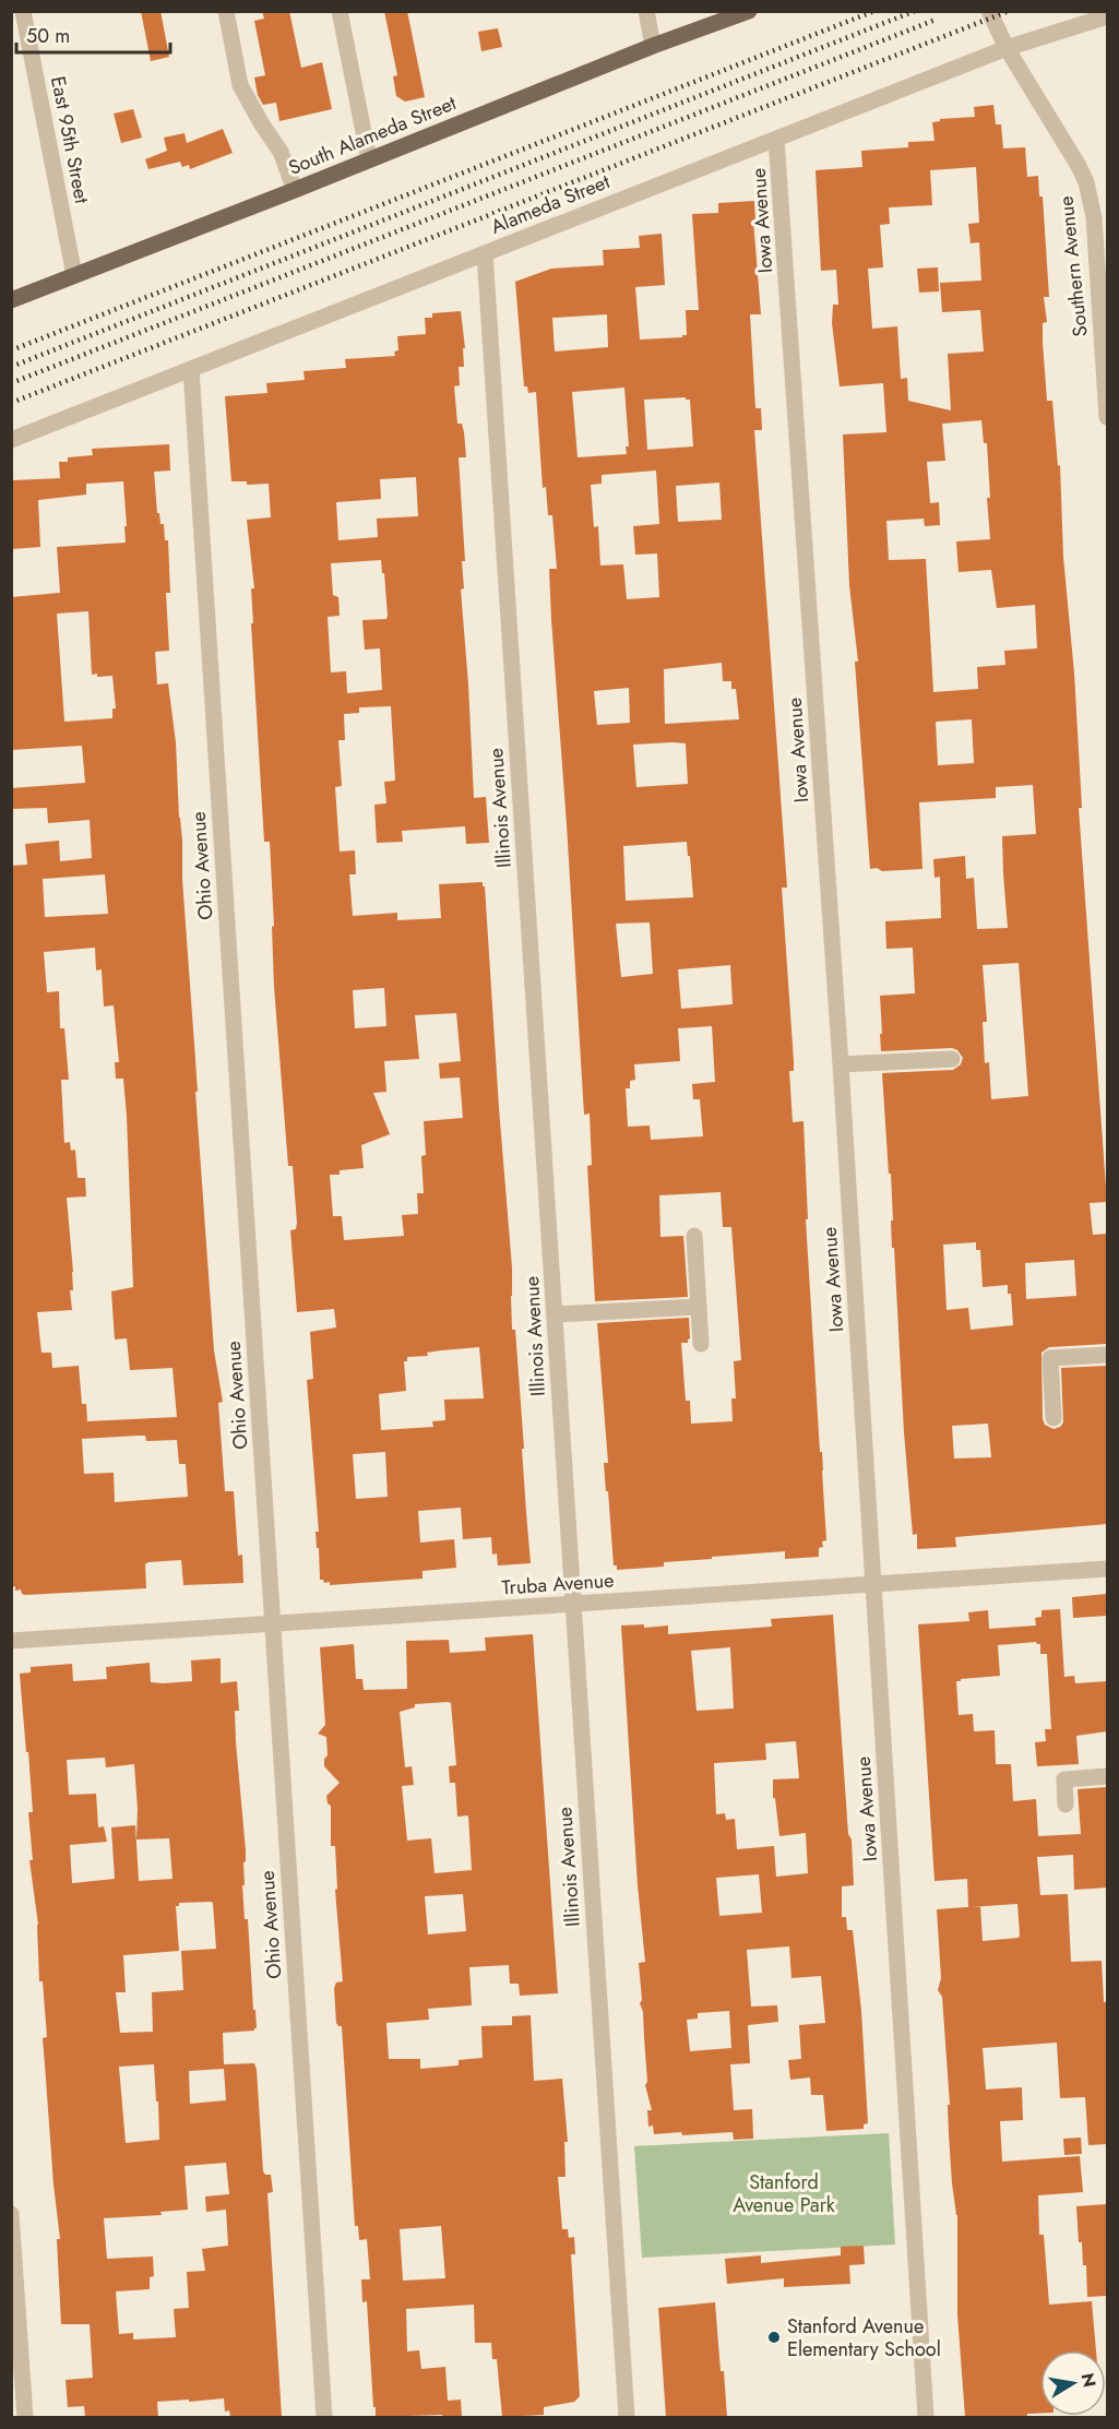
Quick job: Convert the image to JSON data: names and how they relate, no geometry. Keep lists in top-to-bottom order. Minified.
{"streets":{"main road":["South Alameda Street"],"street":["East 95th Street","Alameda Street","Iowa Avenue","Southern Avenue","Illinois Avenue","Ohio Avenue","Truba Avenue"]},"crossings":[["South Alameda Street","East 95th Street"],["Alameda Street","Iowa Avenue"],["Alameda Street","Southern Avenue"],["Alameda Street","Illinois Avenue"],["Alameda Street","Ohio Avenue"],["Iowa Avenue","Truba Avenue"],["Illinois Avenue","Truba Avenue"],["Ohio Avenue","Truba Avenue"]],"parks":["Stanford Avenue Park"],"places":["Stanford Avenue Elementary School"],"scale_bar":"50 m","north":"right"}
